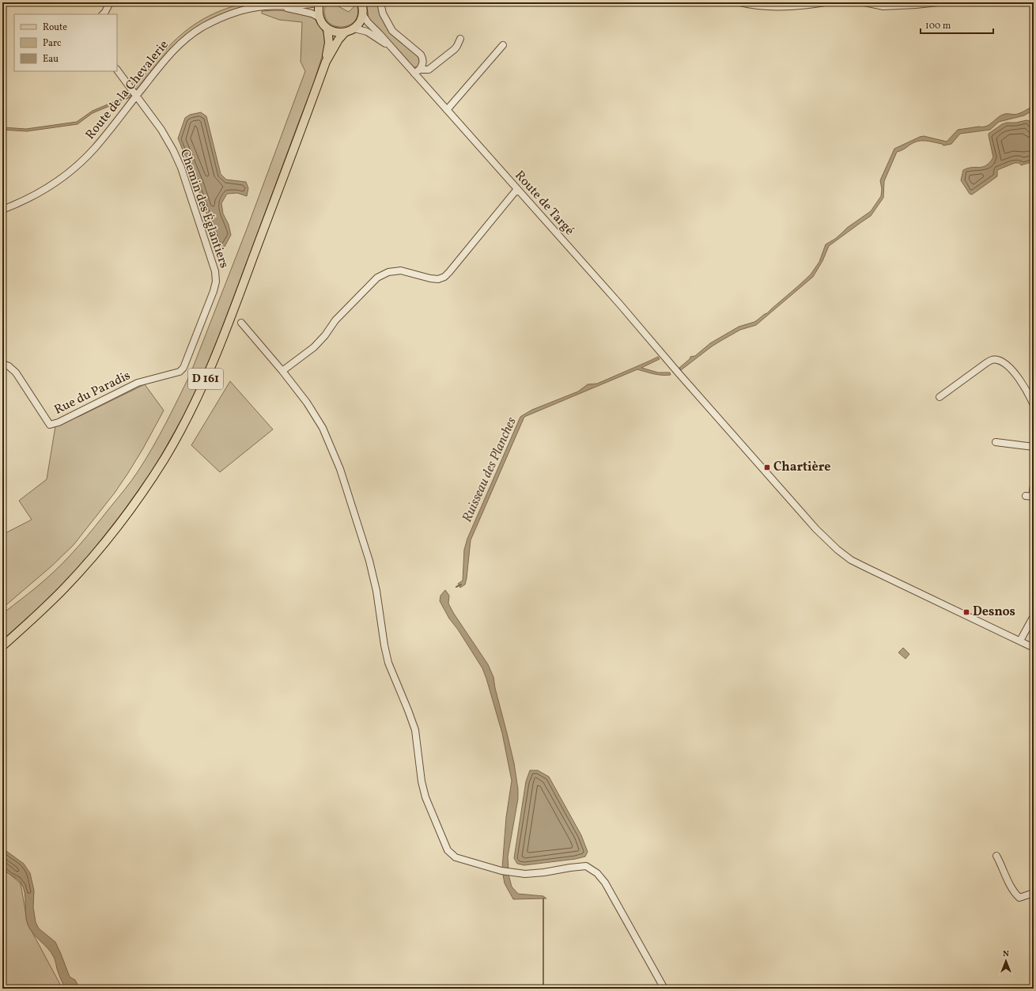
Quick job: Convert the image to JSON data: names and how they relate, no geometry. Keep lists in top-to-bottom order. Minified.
{"streets":{"main road":["D 161"],"street":["Route de la Chevalerie","Route de Targé","Chemin des Églantiers","Rue du Paradis"]},"crossings":[["Route de la Chevalerie","Chemin des Églantiers"],["Chemin des Églantiers","Rue du Paradis"]],"water":["Ruisseau des Planches"],"places":{"transit":["Chartière","Desnos"]},"legend":["Route","Parc","Eau"],"scale_bar":"100 m","north":"top"}
